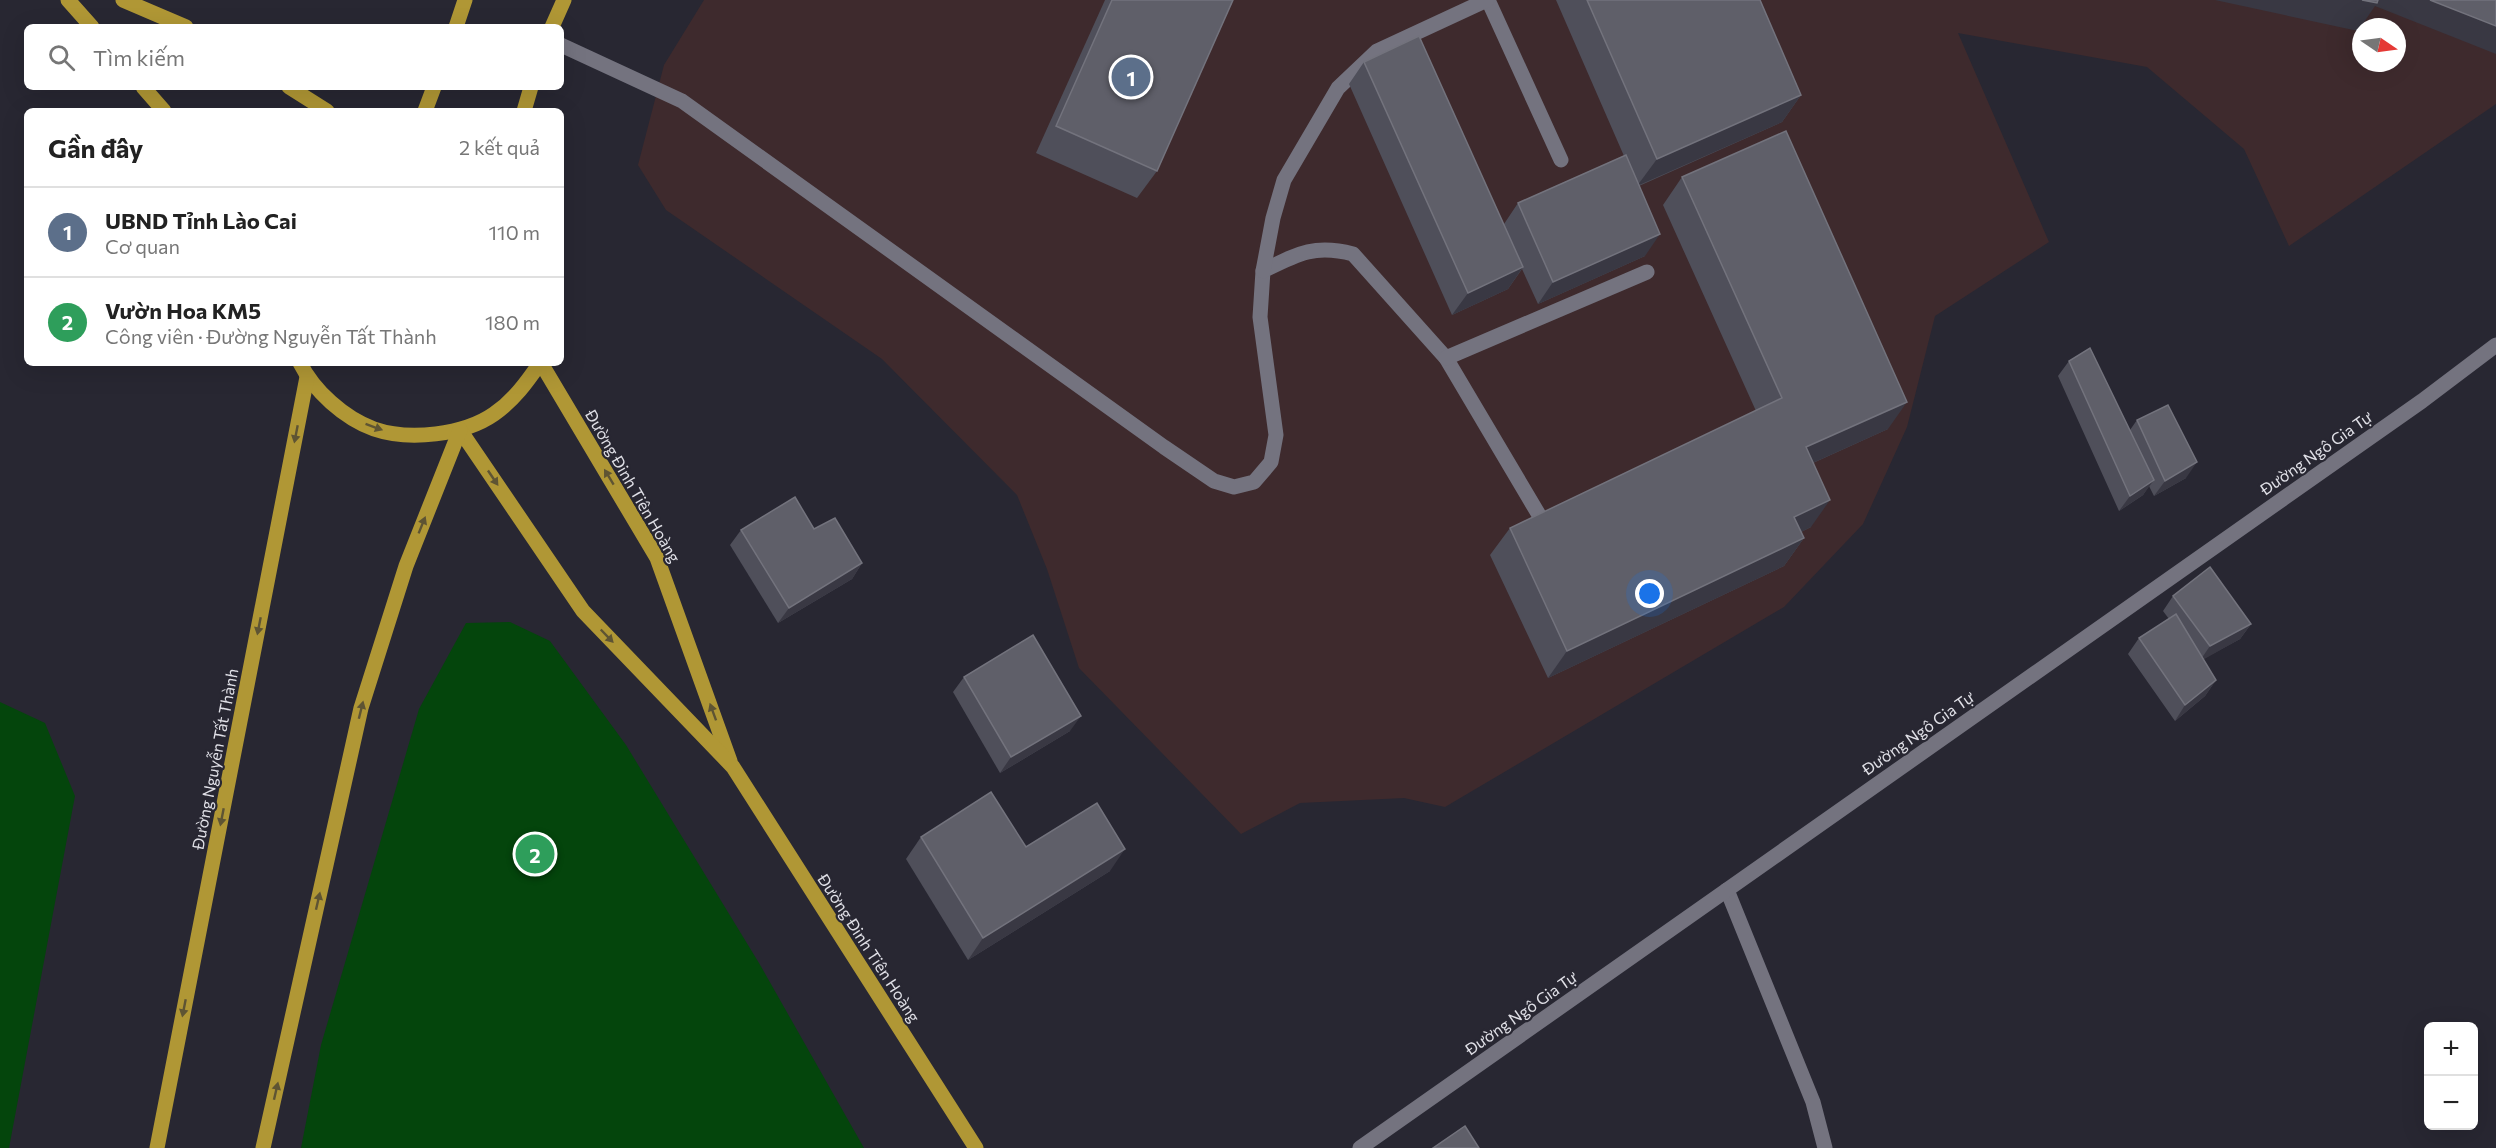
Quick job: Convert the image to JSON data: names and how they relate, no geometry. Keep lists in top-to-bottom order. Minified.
{"streets":{"main road":["Đường Đinh Tiên Hoàng","Đường Nguyễn Tất Thành"],"street":["Đường Ngô Gia Tự"]},"north":"right","page":{"search":"Tìm kiếm","pins":["1","2"],"heading":["Gần đây","2 kết quả"],"list":[{"mark":"1","name":"UBND Tỉnh Lào Cai","note":"Cơ quan","value":"110 m"},{"mark":"2","name":"Vườn Hoa KM5","note":"Công viên · Đường Nguyễn Tất Thành","value":"180 m"}],"map_buttons":["+","−"]}}
